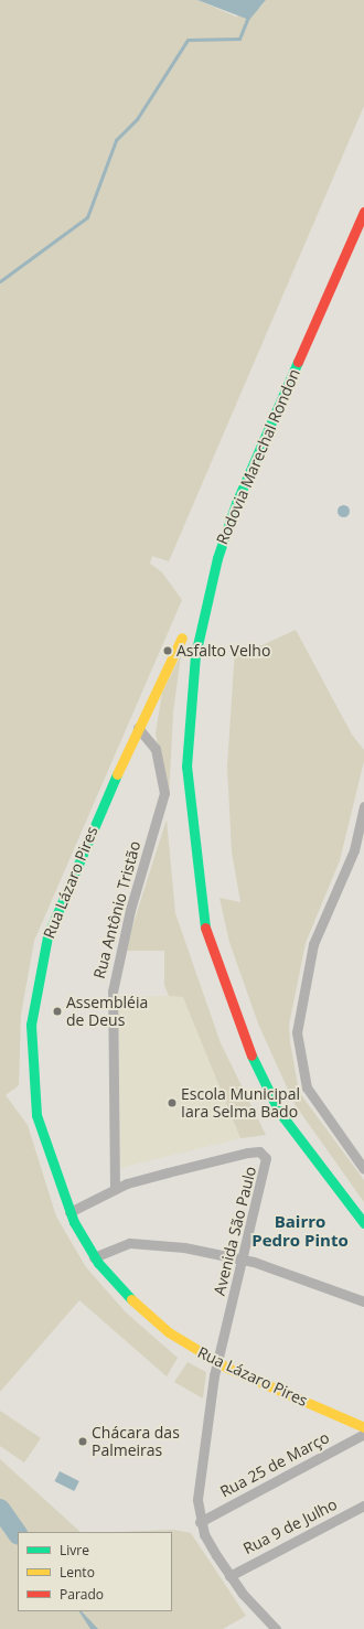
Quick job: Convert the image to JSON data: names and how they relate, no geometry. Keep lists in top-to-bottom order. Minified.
{"streets":{"main road":["Rodovia Marechal Rondon","Rua Lázaro Pires"],"street":["Rua Antônio Tristão","Avenida São Paulo","Rua 25 de Março","Rua 9 de Julho"]},"crossings":[["Rua Lázaro Pires","Rua Antônio Tristão"],["Rua Lázaro Pires","Avenida São Paulo"],["Rua Antônio Tristão","Avenida São Paulo"],["Avenida São Paulo","Rua 25 de Março"]],"districts":["Bairro Pedro Pinto"],"places":["Asfalto Velho","Assembléia de Deus","Escola Municipal Iara Selma Bado","Chácara das Palmeiras"],"legend":["Livre","Lento","Parado"]}
